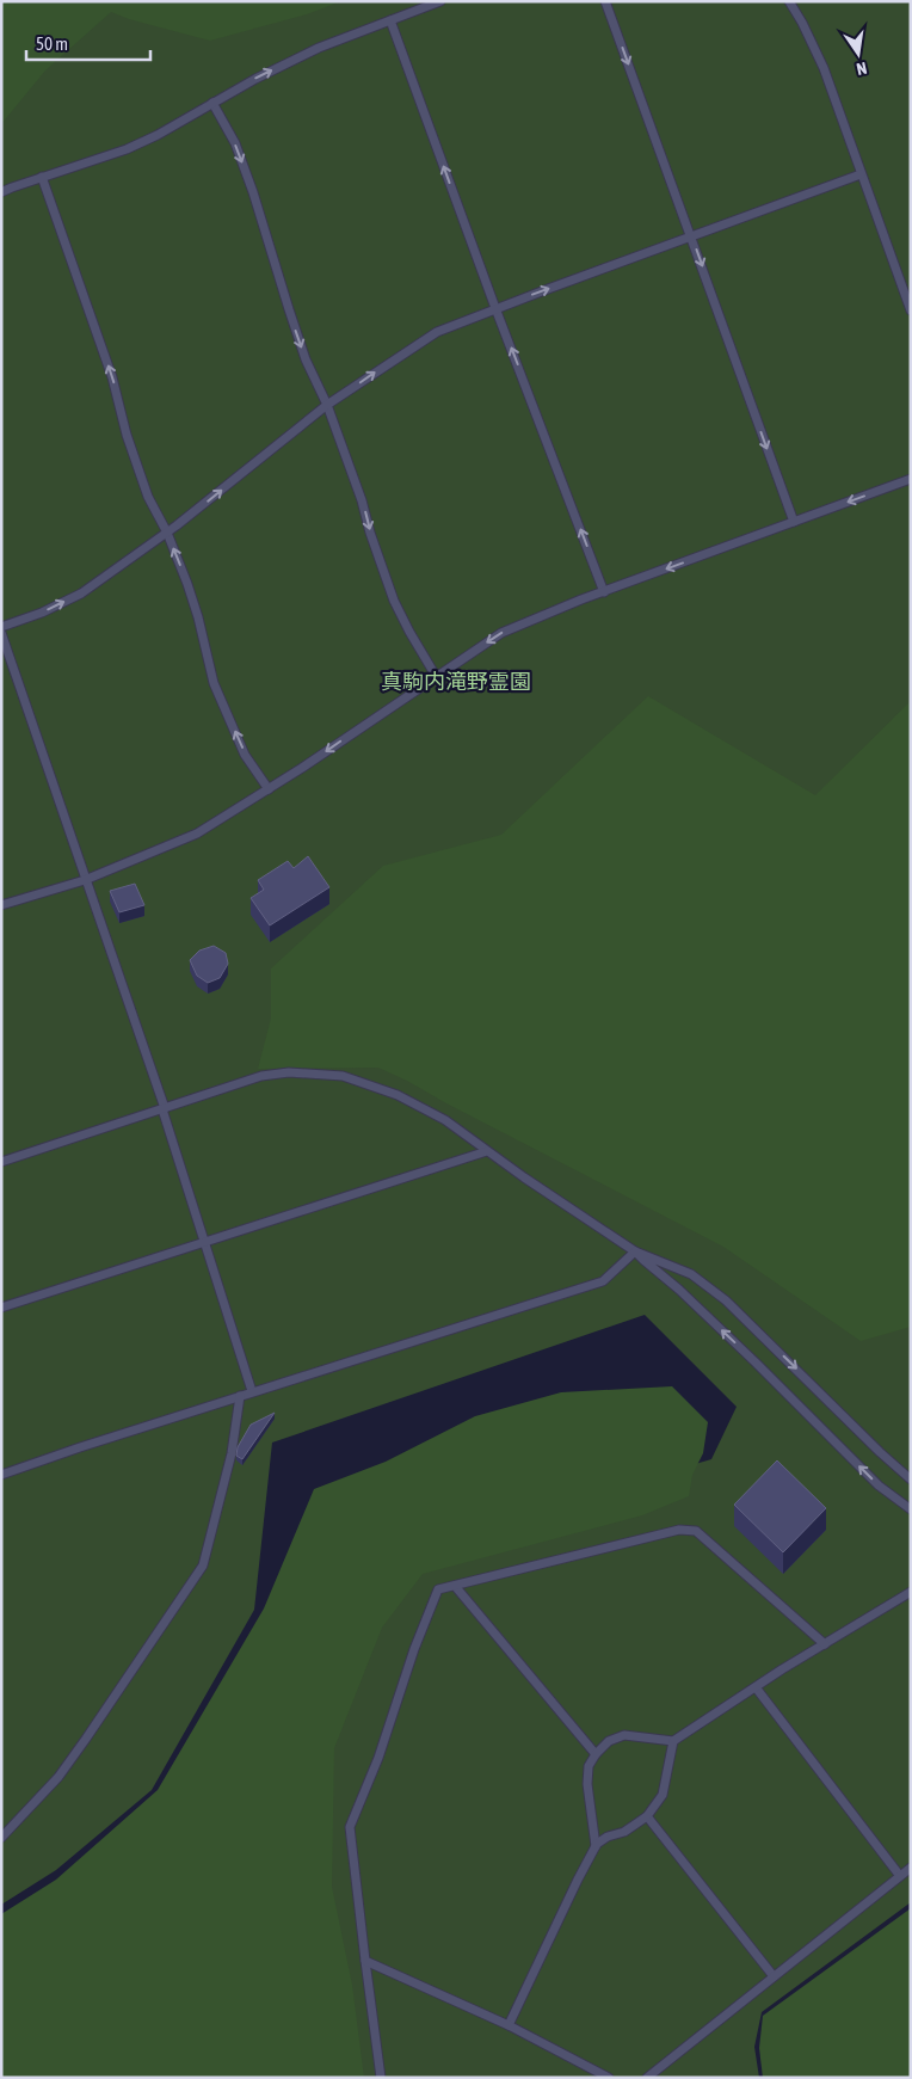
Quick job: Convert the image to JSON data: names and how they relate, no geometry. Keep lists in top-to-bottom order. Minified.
{"parks":["真駒内滝野霊園"],"scale_bar":"50 m","north":"bottom"}
